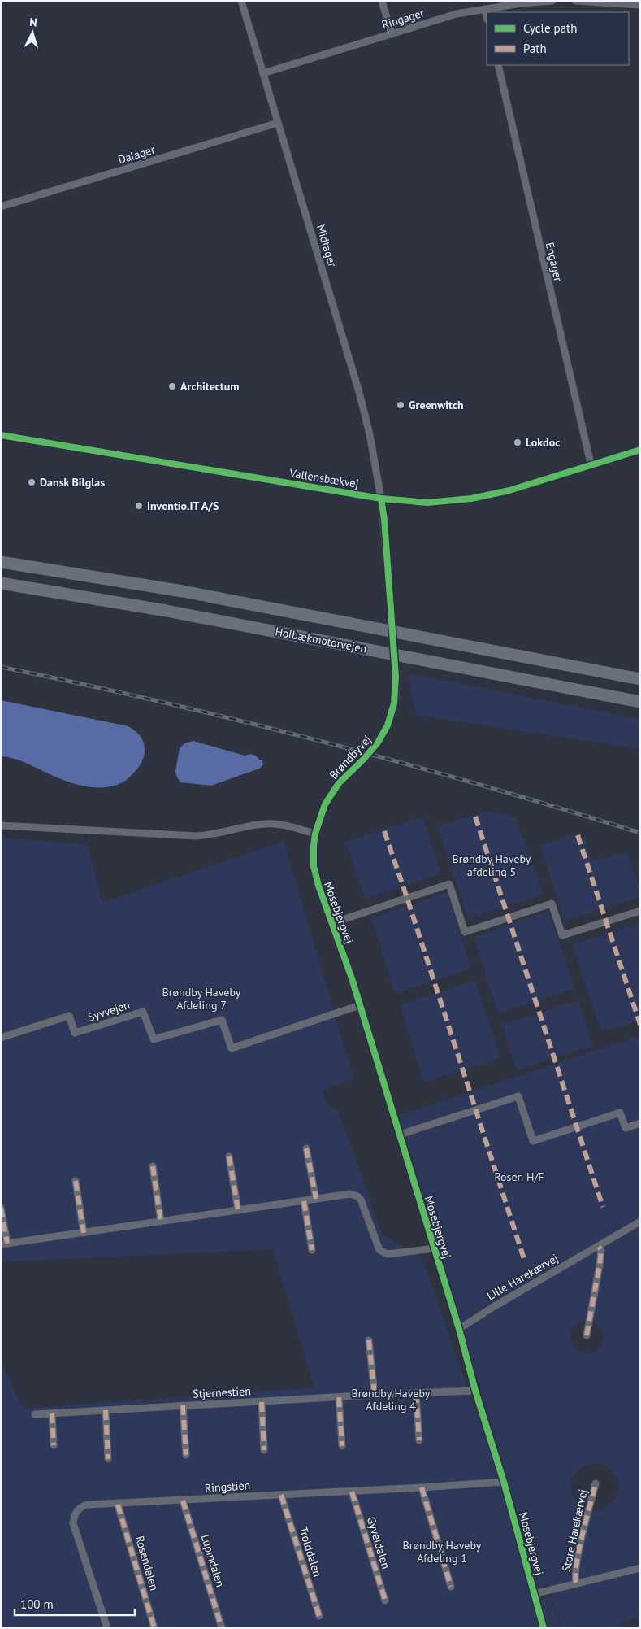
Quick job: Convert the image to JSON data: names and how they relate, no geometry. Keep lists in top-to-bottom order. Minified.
{"streets":{"highway":["Holbækmotorvejen"],"street":["Ringager","Dalager","Midtager","Engager","Vallensbækvej","Brøndbyvej","Mosebjergvej","Syvvejen","Lille Harekærvej","Stjernestien","Ringstien","Store Harekærvej","Gyveldalen","Trolddalen","Lupindalen","Rosendalen"]},"crossings":[["Ringager","Midtager"],["Dalager","Midtager"],["Midtager","Vallensbækvej"],["Engager","Vallensbækvej"],["Brøndbyvej","Mosebjergvej"],["Mosebjergvej","Syvvejen"],["Mosebjergvej","Lille Harekærvej"],["Mosebjergvej","Stjernestien"],["Mosebjergvej","Ringstien"],["Mosebjergvej","Store Harekærvej"],["Ringstien","Gyveldalen"],["Ringstien","Trolddalen"],["Ringstien","Lupindalen"],["Ringstien","Rosendalen"]],"parks":["Brøndby Haveby afdeling 5","Brøndby Haveby Afdeling 7","Rosen H/F","Brøndby Haveby Afdeling 4","Brøndby Haveby Afdeling 1"],"places":["Architectum","Greenwitch","Lokdoc","Dansk Bilglas","Inventio.IT A/S"],"legend":["Cycle path","Path"],"scale_bar":"100 m","north":"top"}
